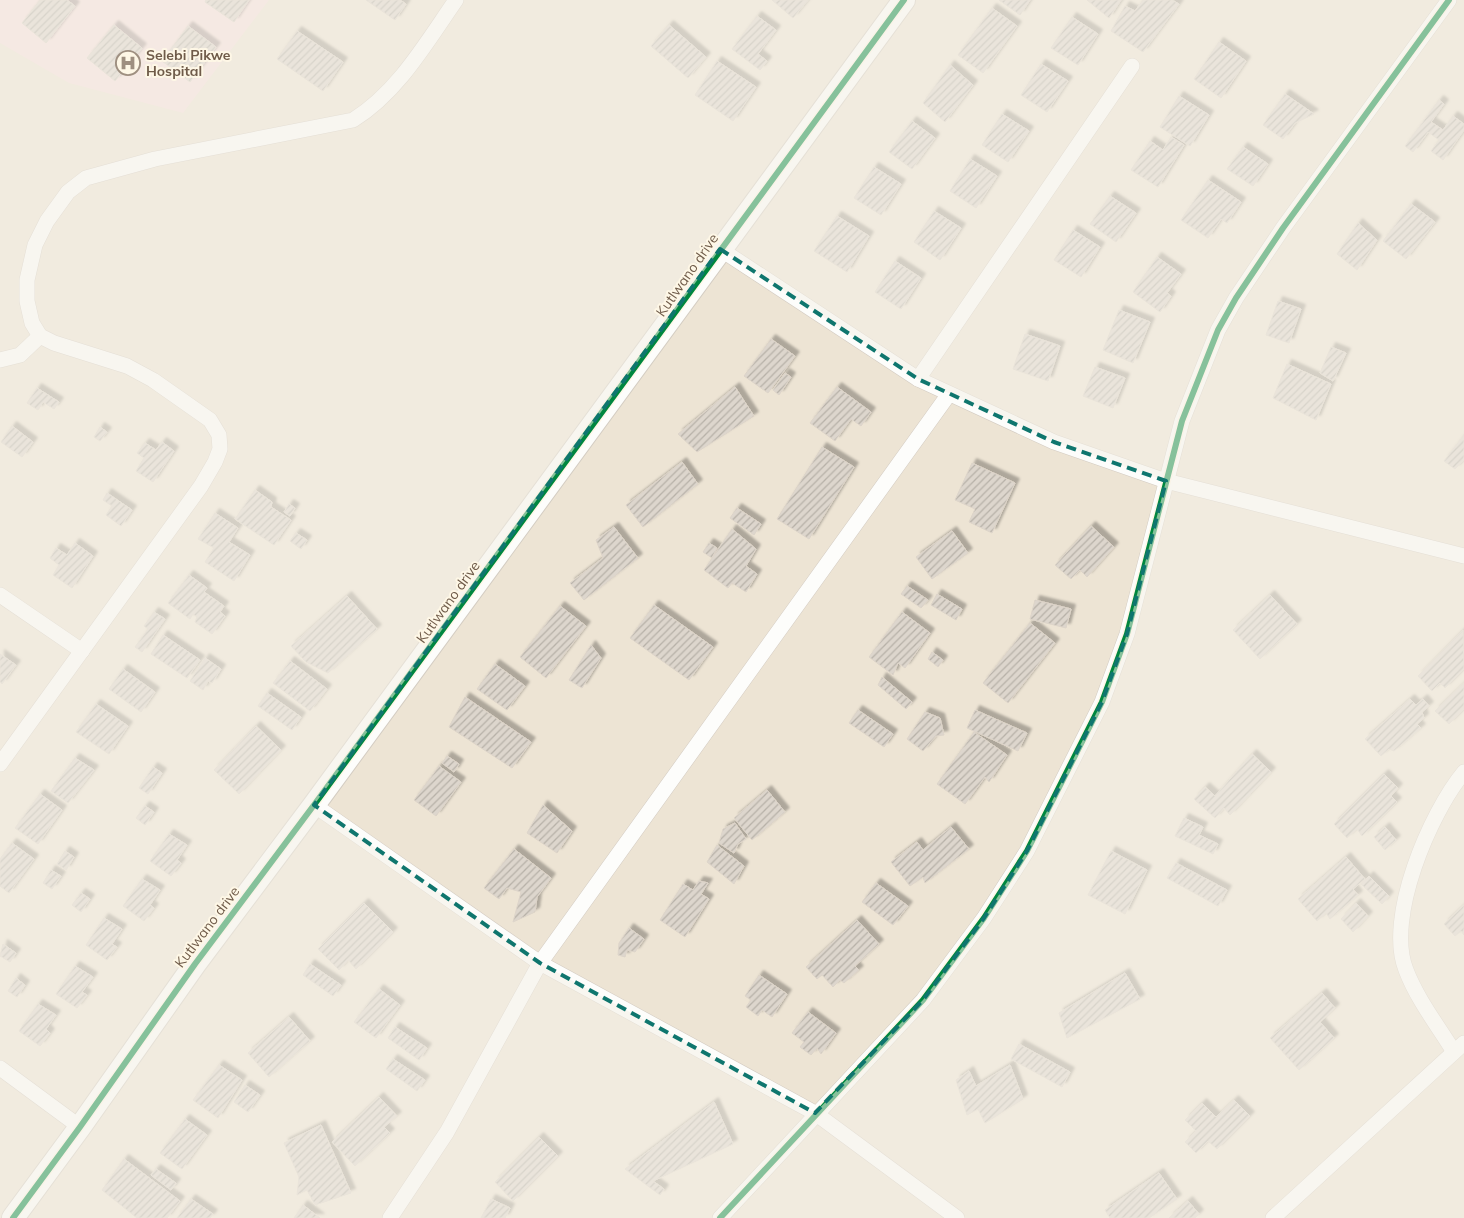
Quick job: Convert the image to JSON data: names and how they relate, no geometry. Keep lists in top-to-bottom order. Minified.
{"streets":{"street":["Kutlwano drive"]},"places":{"hospital":["Selebi Pikwe Hospital"]}}
